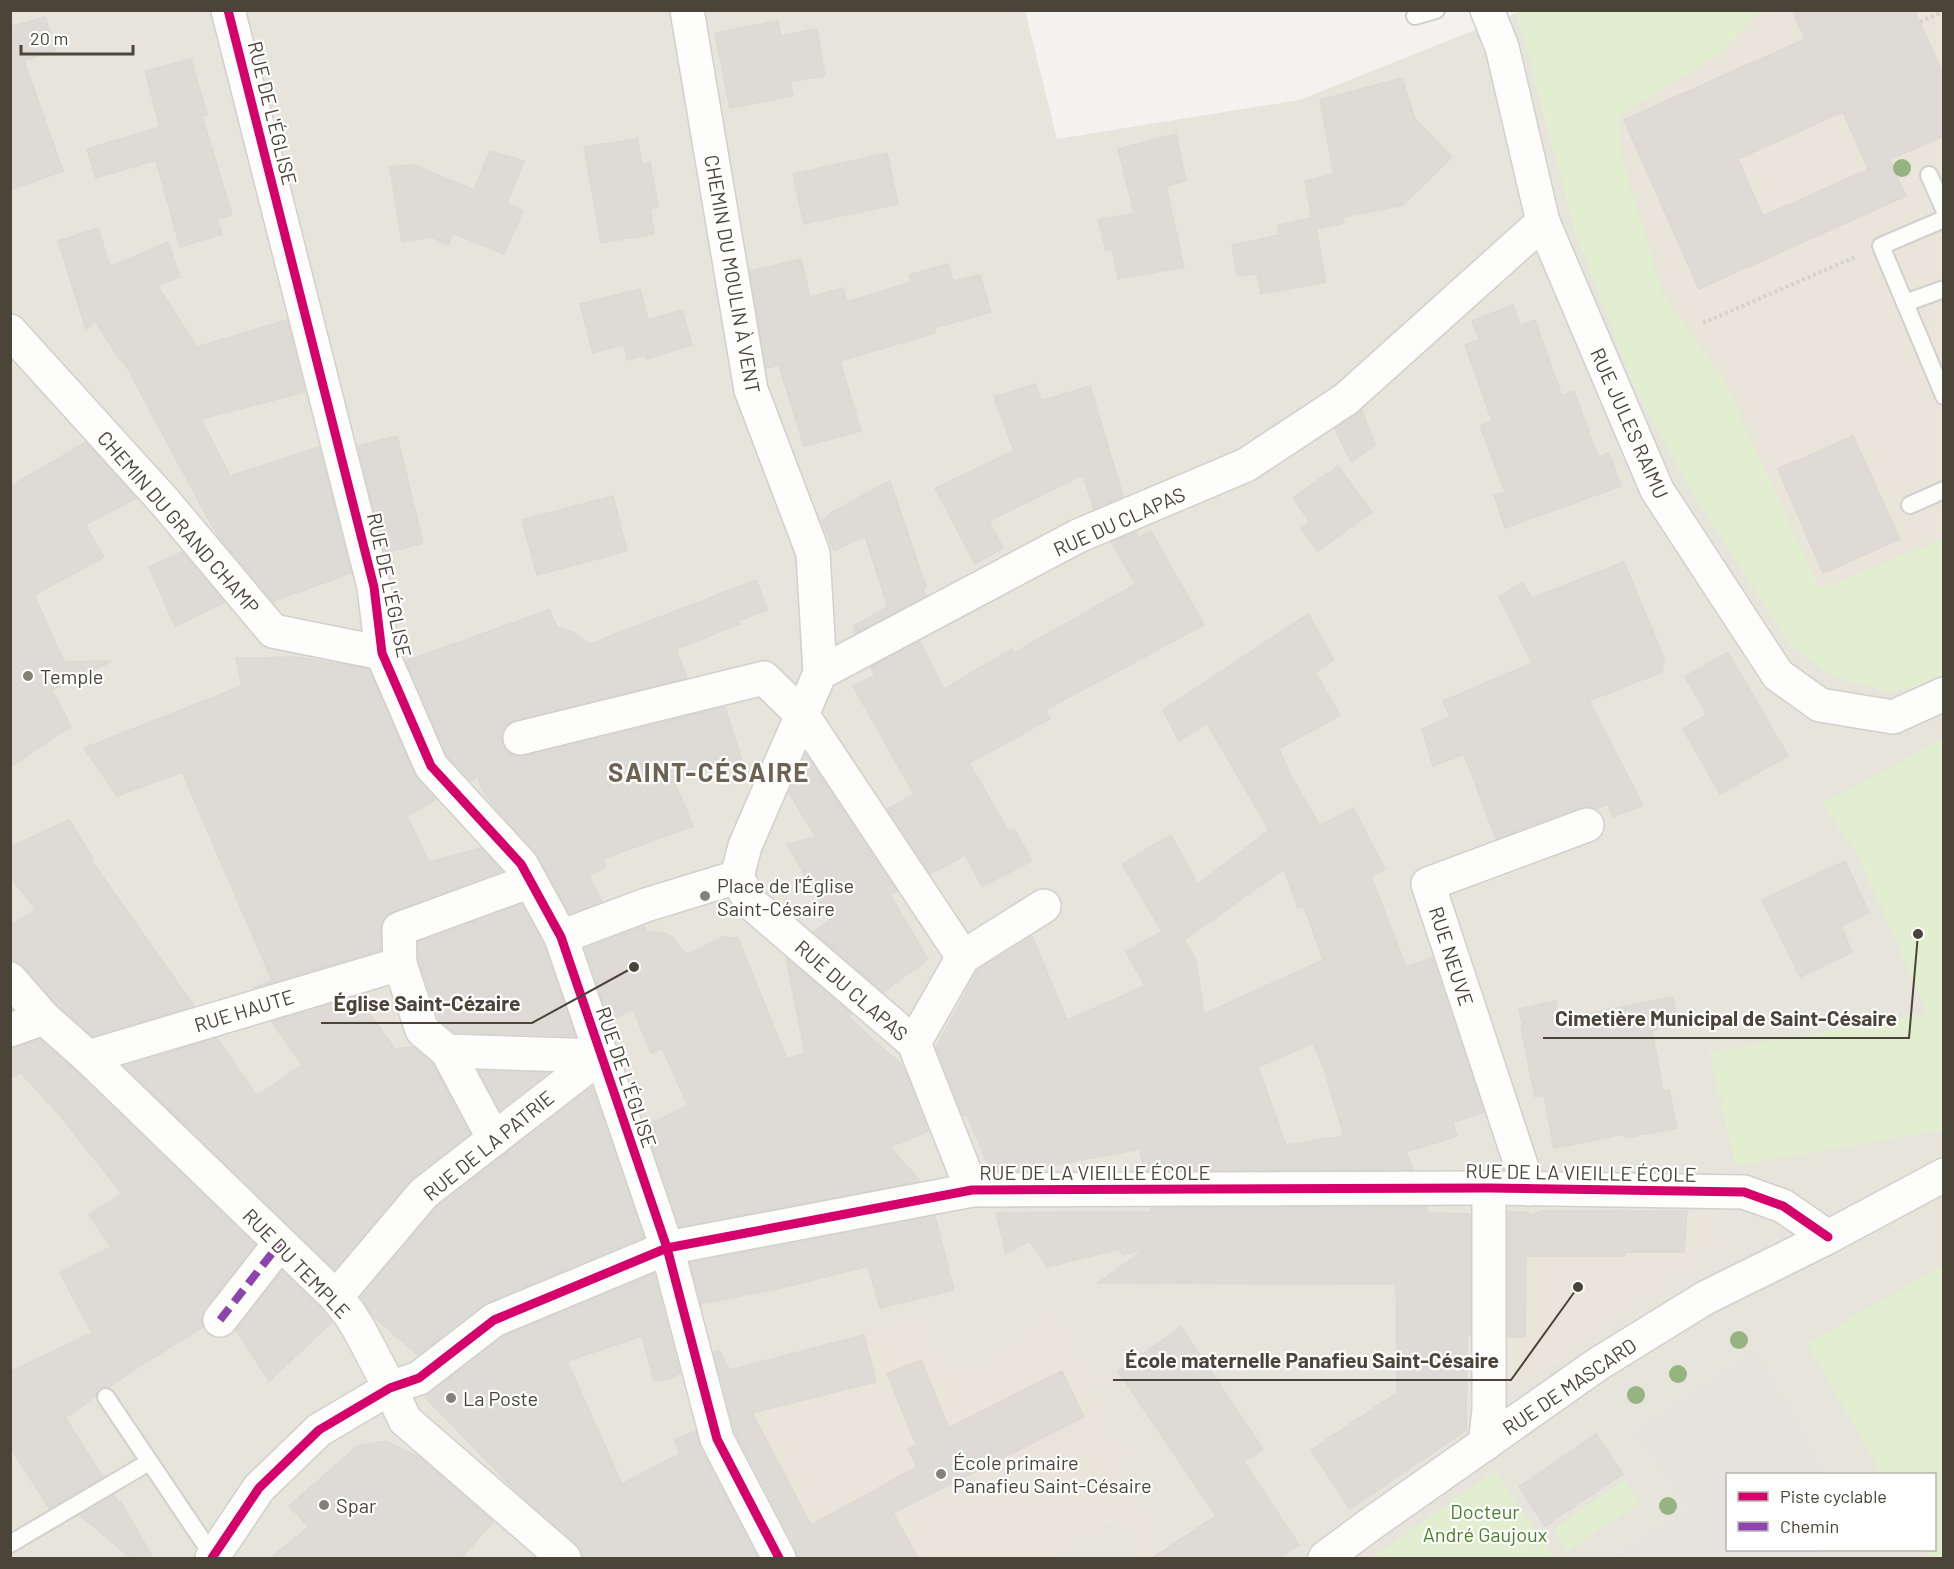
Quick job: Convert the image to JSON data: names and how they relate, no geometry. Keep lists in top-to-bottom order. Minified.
{"streets":{"street":["RUE DE L'ÉGLISE","CHEMIN DU MOULIN À VENT","RUE JULES RAIMU","RUE DU CLAPAS","CHEMIN DU GRAND CHAMP","RUE NEUVE","RUE HAUTE","RUE DE LA PATRIE","RUE DE LA VIEILLE ÉCOLE","RUE DU TEMPLE","RUE DE MASCARD"]},"crossings":[["RUE DE L'ÉGLISE","CHEMIN DU GRAND CHAMP"],["RUE DE L'ÉGLISE","RUE DE LA PATRIE"],["RUE DE L'ÉGLISE","RUE DE LA VIEILLE ÉCOLE"],["CHEMIN DU MOULIN À VENT","RUE DU CLAPAS"],["RUE JULES RAIMU","RUE DU CLAPAS"],["RUE DU CLAPAS","RUE DE LA VIEILLE ÉCOLE"],["RUE NEUVE","RUE DE LA VIEILLE ÉCOLE"],["RUE HAUTE","RUE DU TEMPLE"],["RUE DE LA PATRIE","RUE DU TEMPLE"],["RUE DE LA VIEILLE ÉCOLE","RUE DU TEMPLE"],["RUE DE LA VIEILLE ÉCOLE","RUE DE MASCARD"]],"districts":["SAINT-CÉSAIRE"],"parks":["Docteur André Gaujoux"],"places":["Temple","Place de l'Église Saint-Césaire","Cimetière Municipal de Saint-Césaire","Église Saint-Cézaire","École maternelle Panafieu Saint-Césaire","La Poste","École primaire Panafieu Saint-Césaire","Spar"],"legend":["Piste cyclable","Chemin"],"scale_bar":"20 m"}
